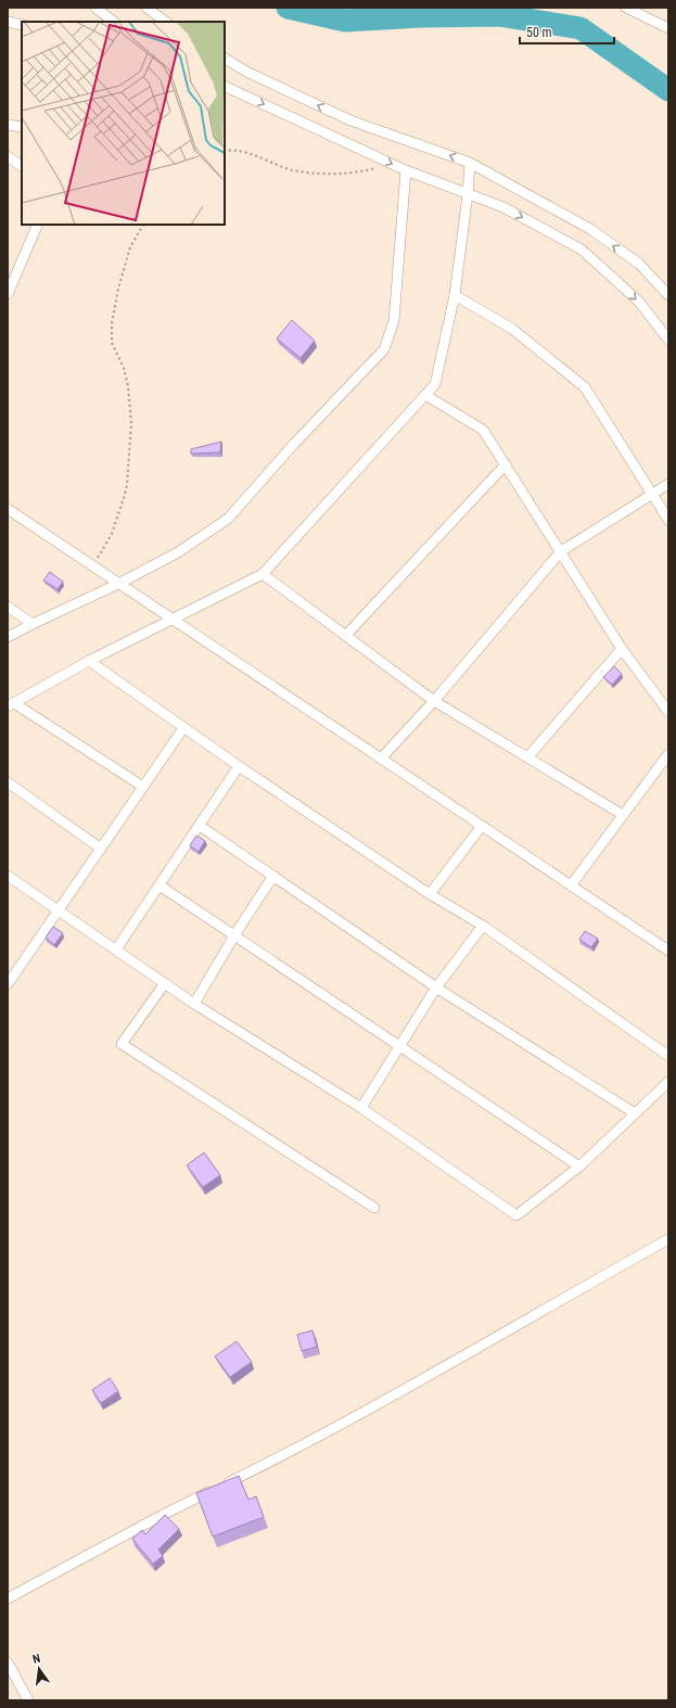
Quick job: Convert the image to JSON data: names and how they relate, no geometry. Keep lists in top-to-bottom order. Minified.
{"scale_bar":"50 m","north":"top"}
